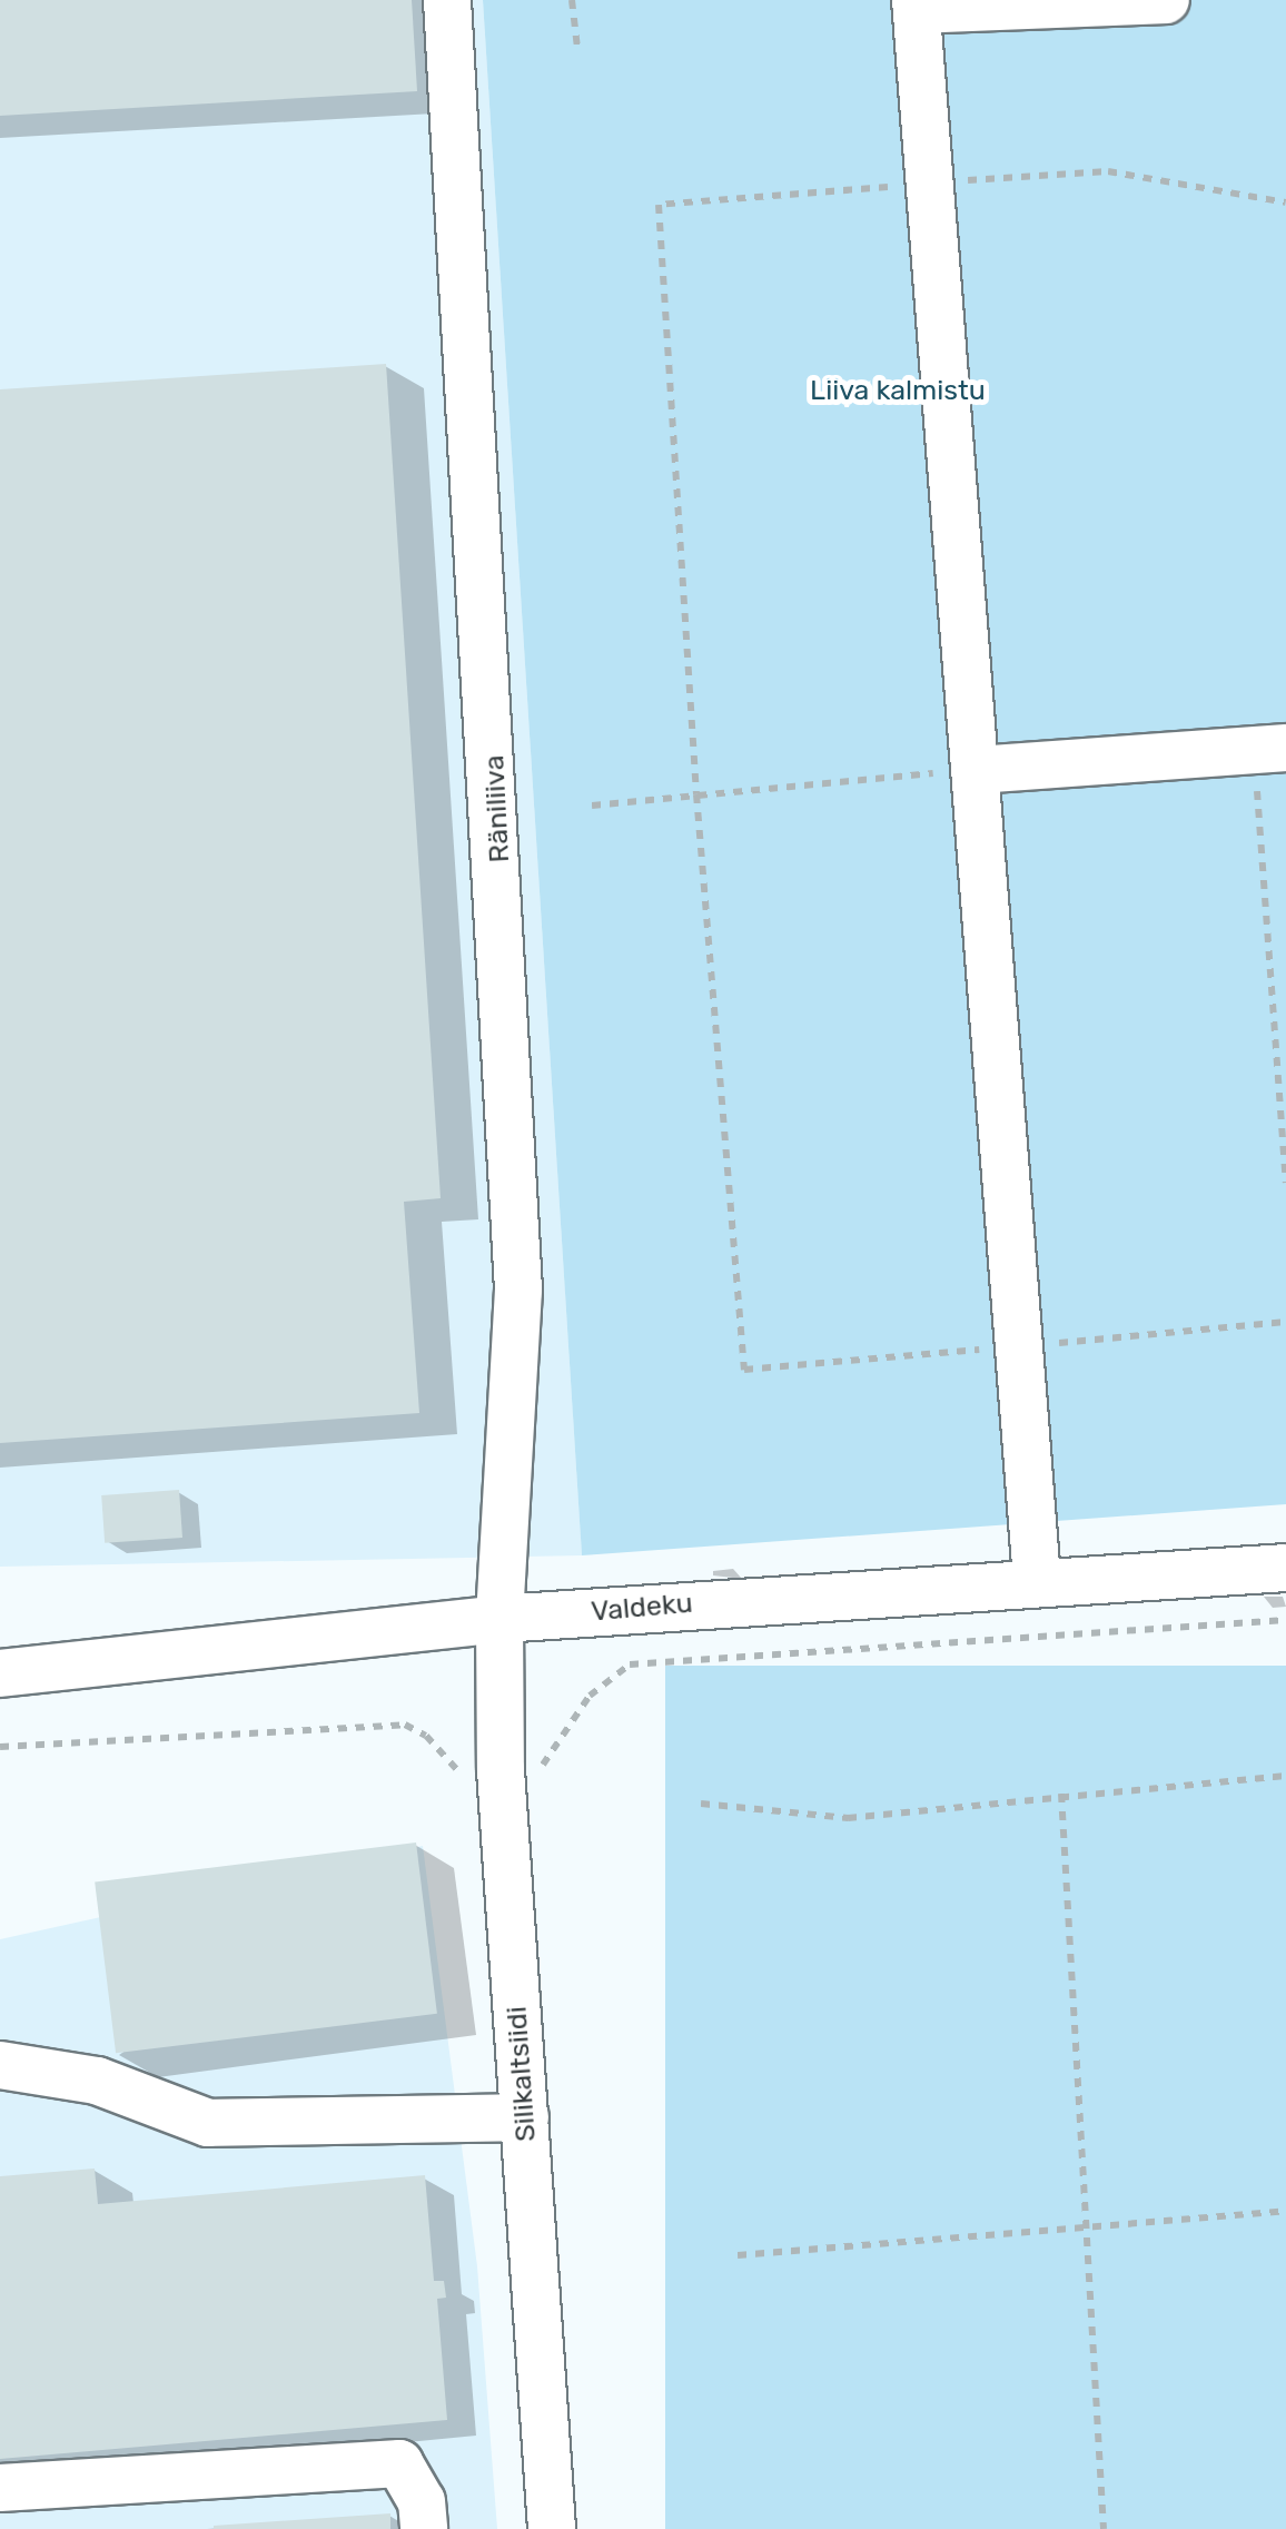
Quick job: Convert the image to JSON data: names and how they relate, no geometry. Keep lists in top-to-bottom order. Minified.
{"streets":{"street":["Räniliiva","Valdeku","Silikaltsiidi"]},"crossings":[["Räniliiva","Valdeku"],["Räniliiva","Silikaltsiidi"],["Valdeku","Silikaltsiidi"]],"parks":["Liiva kalmistu"]}
